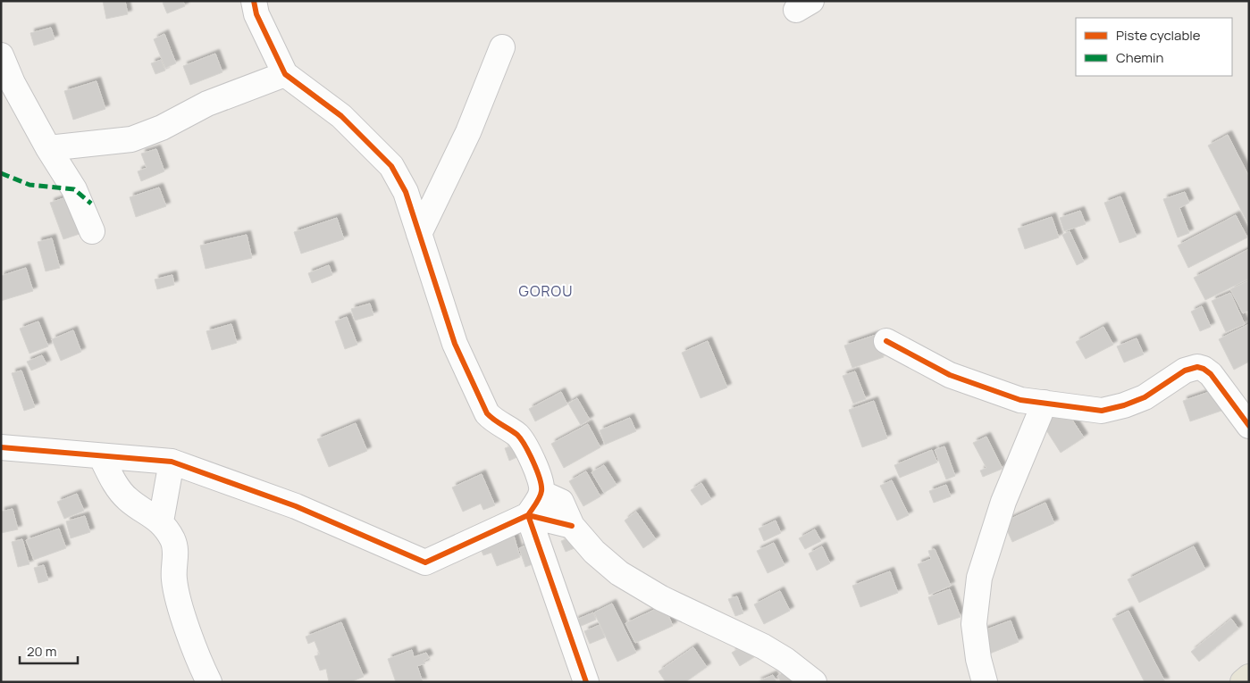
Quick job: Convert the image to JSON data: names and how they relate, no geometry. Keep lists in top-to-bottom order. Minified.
{"districts":["GOROU"],"legend":["Piste cyclable","Chemin"],"scale_bar":"20 m"}
